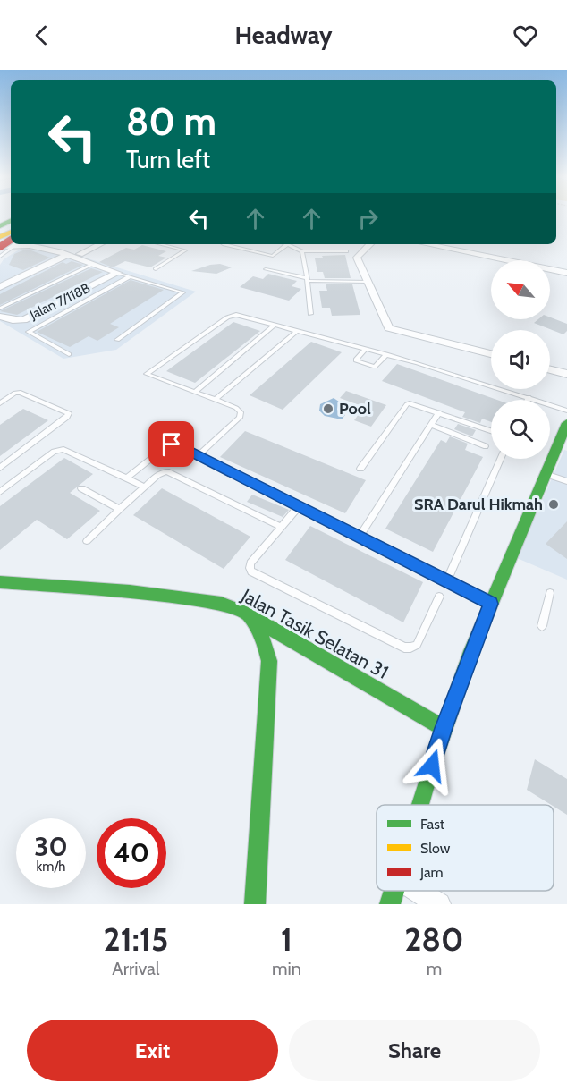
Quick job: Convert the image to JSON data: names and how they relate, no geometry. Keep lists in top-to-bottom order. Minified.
{"streets":{"main road":["Jalan Tasik Selatan 31"],"street":["Jalan 7/118B"]},"places":["Pool","SRA Darul Hikmah"],"legend":["Fast","Slow","Jam"],"north":"top left","page":{"header":"Headway","turn":["80 m","Turn left"],"speed":"30 km/h","limit":"40","eta":["21:15","Arrival","1","min","280","m"],"buttons":["Exit","Share"]}}
